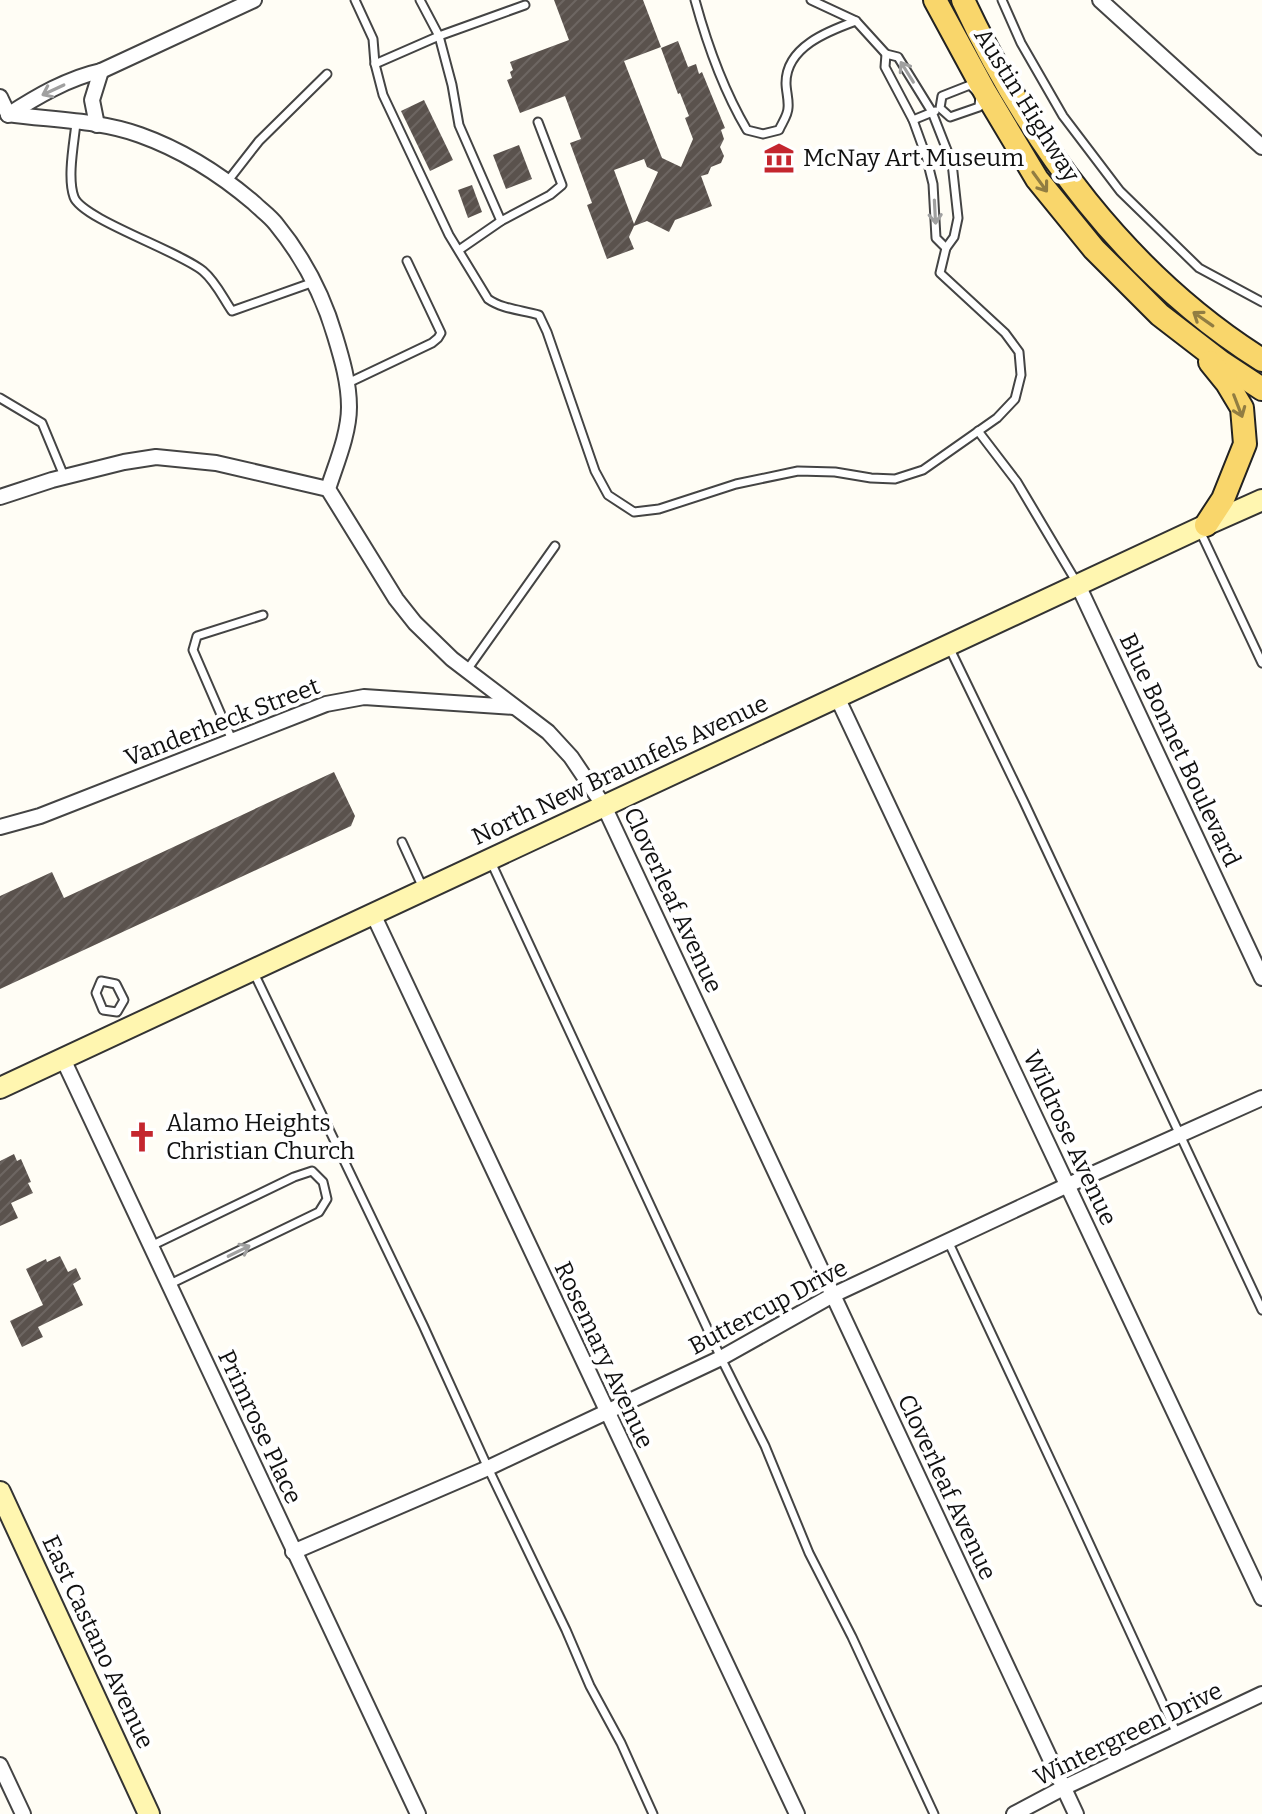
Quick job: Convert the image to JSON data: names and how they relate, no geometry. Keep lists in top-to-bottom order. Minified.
{"streets":{"main road":["Austin Highway"],"street":["Vanderheck Street","Blue Bonnet Boulevard","North New Braunfels Avenue","Cloverleaf Avenue","Wildrose Avenue","Buttercup Drive","Rosemary Avenue","Primrose Place","East Castano Avenue","Wintergreen Drive"]},"crossings":[["Vanderheck Street","Cloverleaf Avenue"],["Blue Bonnet Boulevard","North New Braunfels Avenue"],["North New Braunfels Avenue","Cloverleaf Avenue"],["North New Braunfels Avenue","Wildrose Avenue"],["North New Braunfels Avenue","Rosemary Avenue"],["North New Braunfels Avenue","Primrose Place"],["Cloverleaf Avenue","Buttercup Drive"],["Cloverleaf Avenue","Wintergreen Drive"],["Wildrose Avenue","Buttercup Drive"],["Buttercup Drive","Rosemary Avenue"],["Buttercup Drive","Primrose Place"]],"places":{"museum":["McNay Art Museum"],"church":["Alamo Heights Christian Church"]}}
